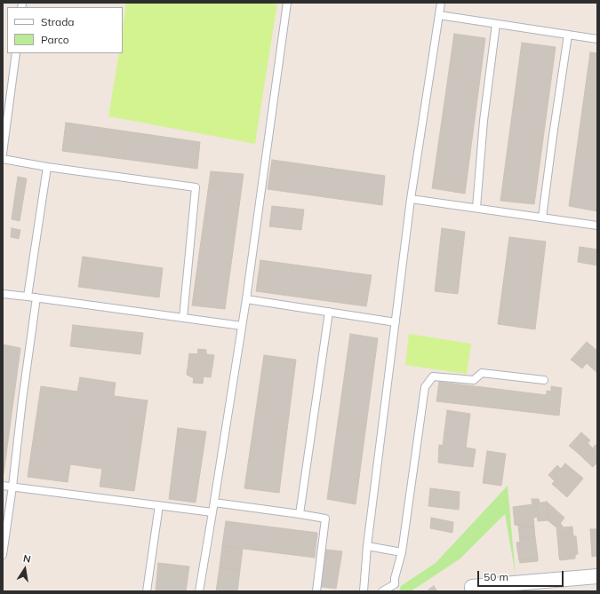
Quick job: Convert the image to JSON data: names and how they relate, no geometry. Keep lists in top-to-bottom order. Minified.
{"legend":["Strada","Parco"],"scale_bar":"50 m","north":"top"}
